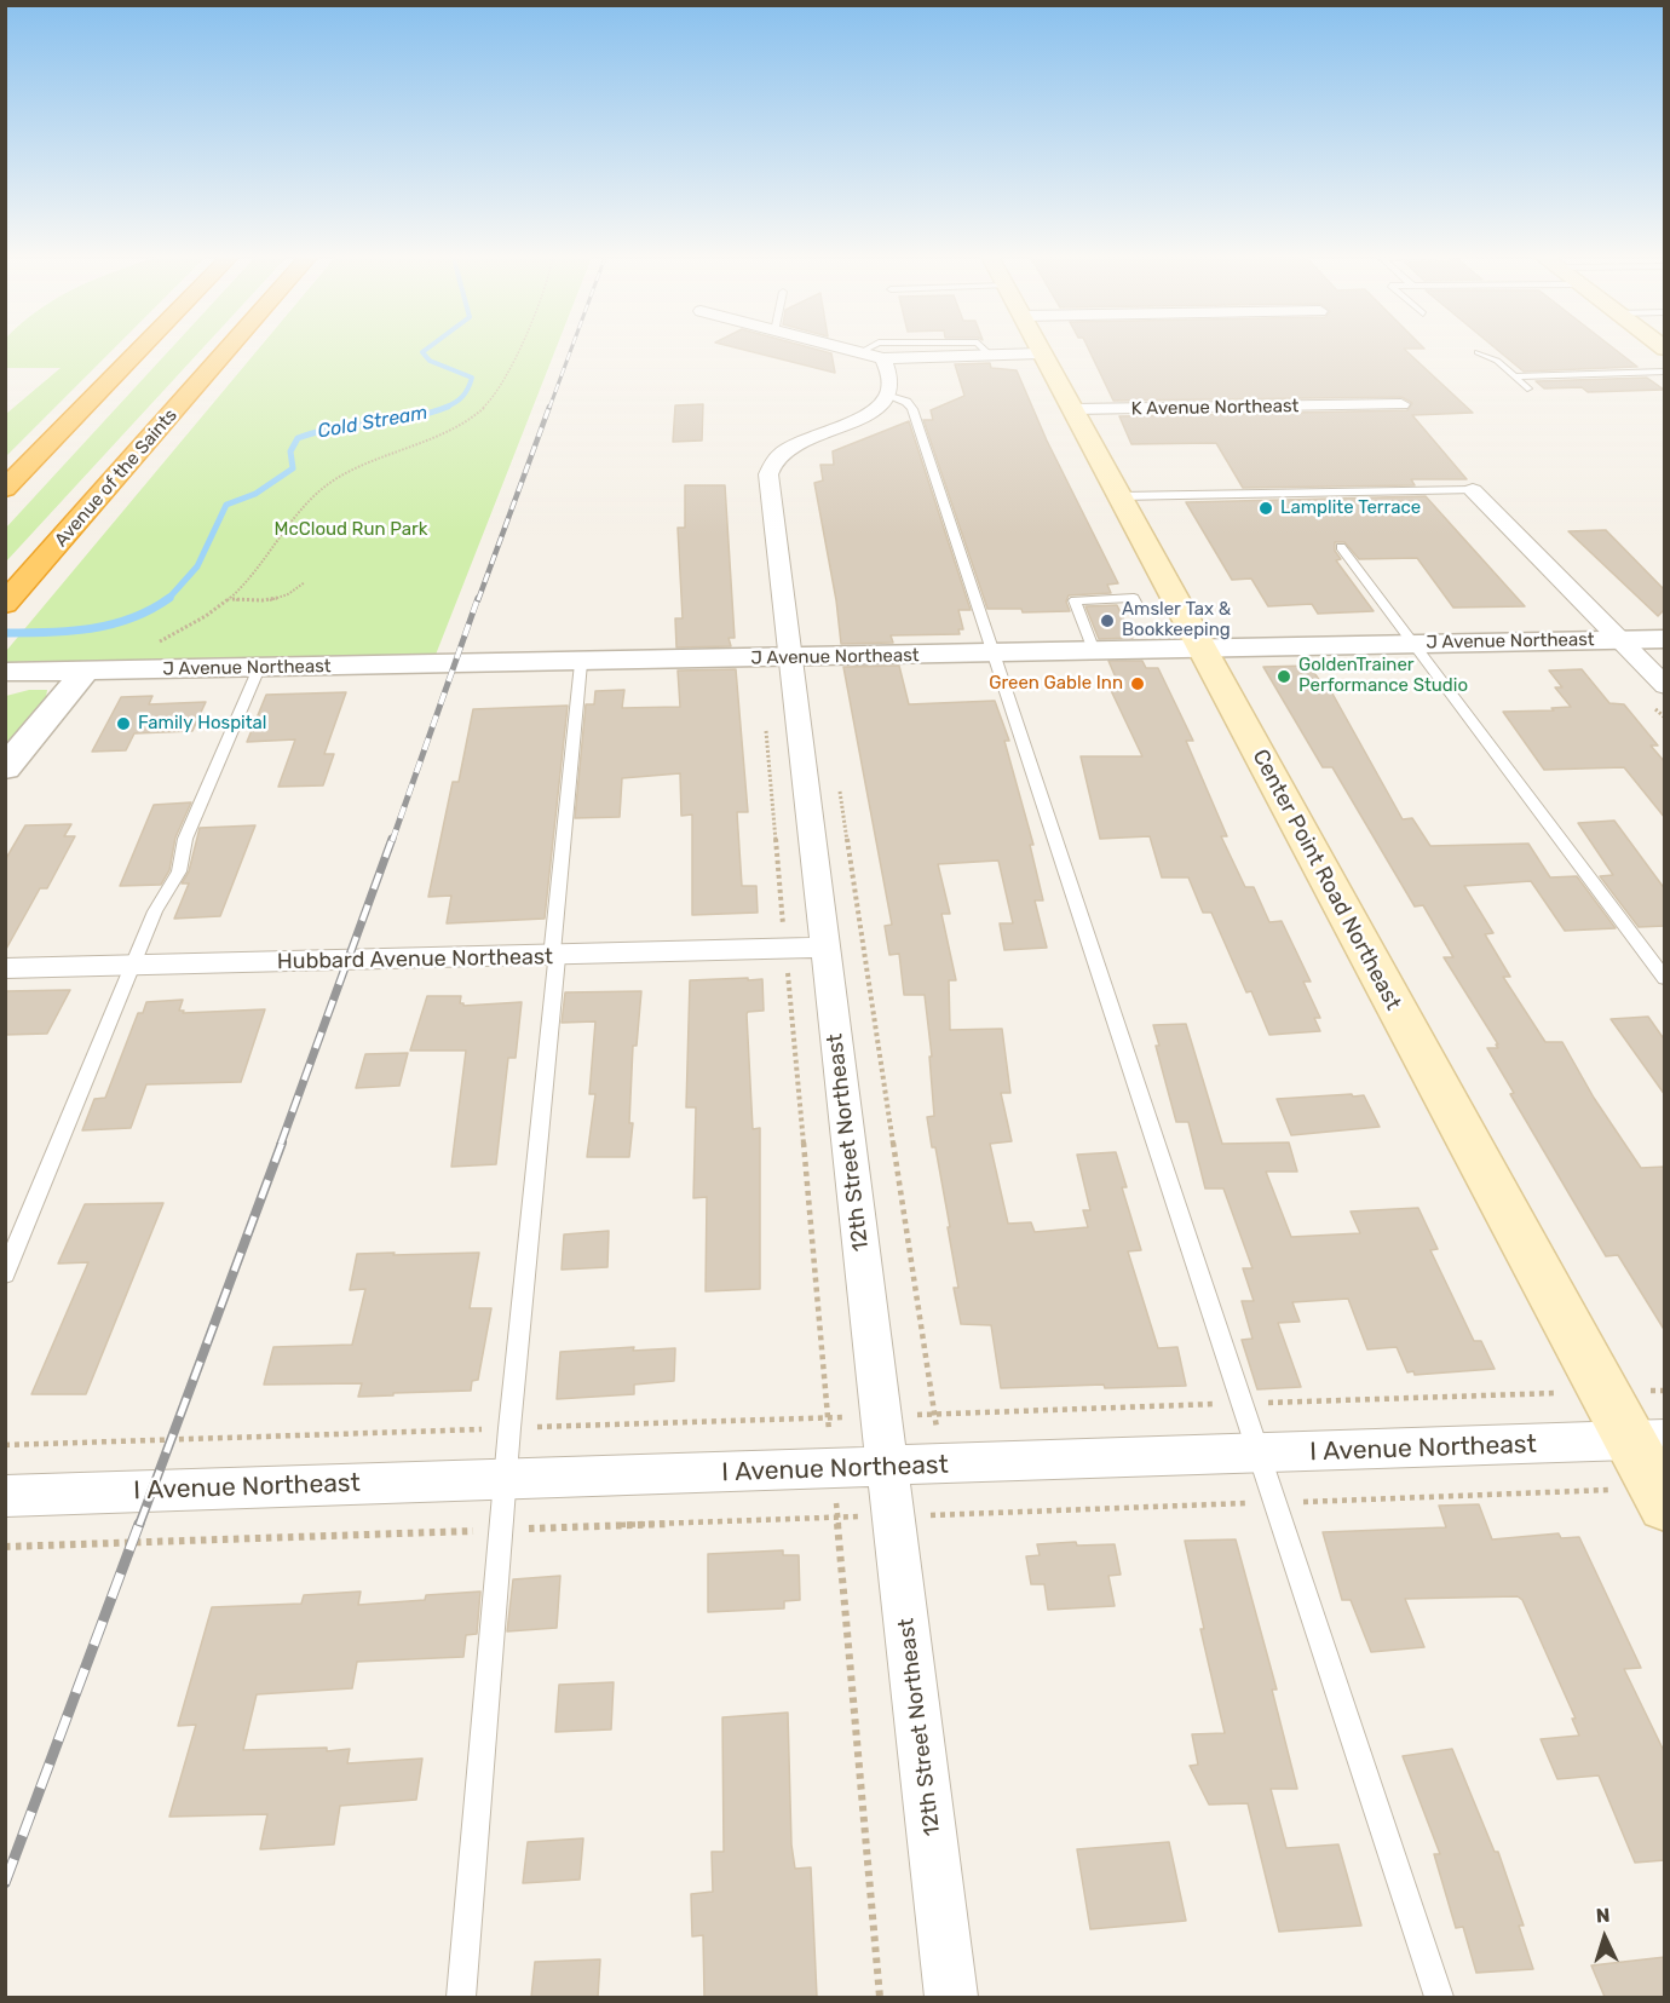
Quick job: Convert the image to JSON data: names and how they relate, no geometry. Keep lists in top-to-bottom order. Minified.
{"streets":{"highway":["Avenue of the Saints"],"main road":["Center Point Road Northeast"],"street":["K Avenue Northeast","J Avenue Northeast","Hubbard Avenue Northeast","12th Street Northeast","I Avenue Northeast"]},"crossings":[["K Avenue Northeast","Center Point Road Northeast"],["J Avenue Northeast","Center Point Road Northeast"],["J Avenue Northeast","12th Street Northeast"],["Center Point Road Northeast","I Avenue Northeast"],["Hubbard Avenue Northeast","12th Street Northeast"],["12th Street Northeast","I Avenue Northeast"]],"water":["Cold Stream"],"parks":["McCloud Run Park"],"places":["Lamplite Terrace","Amsler Tax & Bookkeeping","GoldenTrainer Performance Studio","Green Gable Inn","Family Hospital"],"north":"top"}
